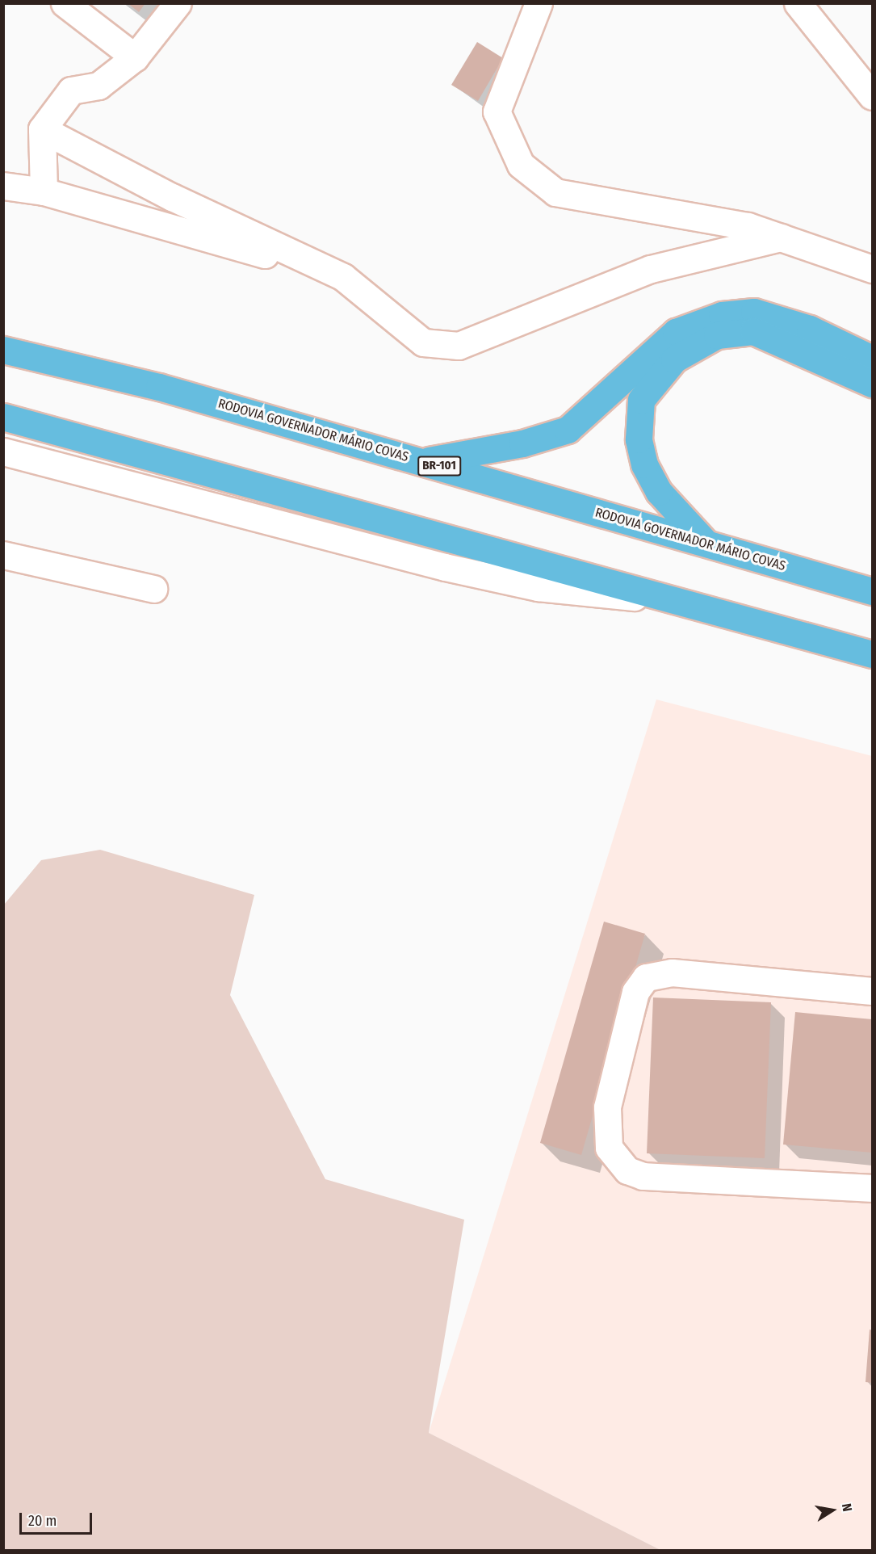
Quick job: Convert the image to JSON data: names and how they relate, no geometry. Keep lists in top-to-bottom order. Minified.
{"streets":{"highway":["RODOVIA GOVERNADOR MÁRIO COVAS","BR-101"]},"scale_bar":"20 m","north":"right"}
